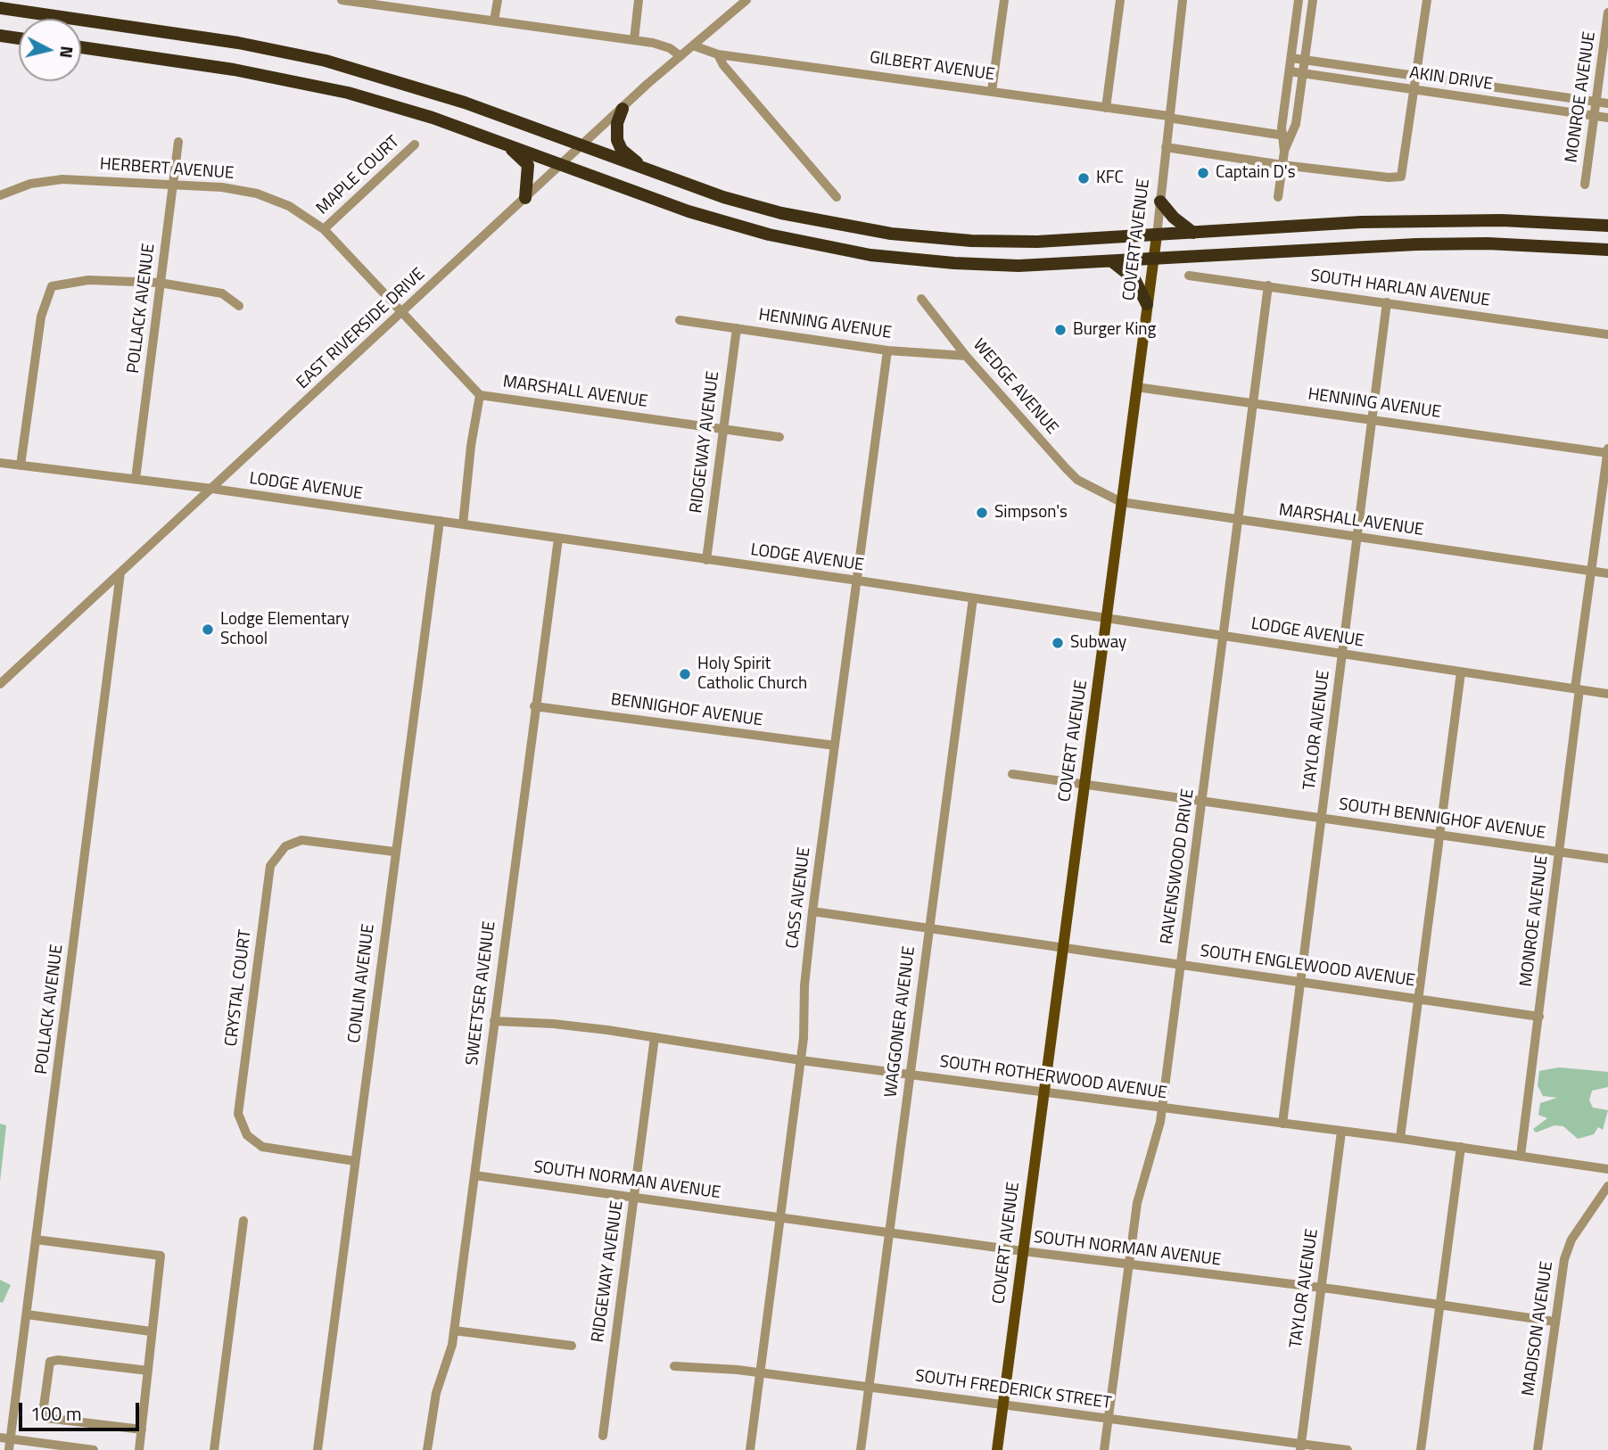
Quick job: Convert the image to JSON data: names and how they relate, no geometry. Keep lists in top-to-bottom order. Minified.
{"streets":{"main road":["COVERT AVENUE"],"street":["GILBERT AVENUE","AKIN DRIVE","MONROE AVENUE","HERBERT AVENUE","MAPLE COURT","SOUTH HARLAN AVENUE","POLLACK AVENUE","HENNING AVENUE","EAST RIVERSIDE DRIVE","WEDGE AVENUE","MARSHALL AVENUE","RIDGEWAY AVENUE","LODGE AVENUE","BENNIGHOF AVENUE","TAYLOR AVENUE","SOUTH BENNIGHOF AVENUE","RAVENSWOOD DRIVE","CASS AVENUE","SOUTH ENGLEWOOD AVENUE","CONLIN AVENUE","CRYSTAL COURT","SWEETSER AVENUE","WAGGONER AVENUE","SOUTH ROTHERWOOD AVENUE","SOUTH NORMAN AVENUE","MADISON AVENUE","SOUTH FREDERICK STREET"]},"crossings":[["GILBERT AVENUE","COVERT AVENUE"],["GILBERT AVENUE","EAST RIVERSIDE DRIVE"],["AKIN DRIVE","MONROE AVENUE"],["MONROE AVENUE","HENNING AVENUE"],["MONROE AVENUE","MARSHALL AVENUE"],["MONROE AVENUE","LODGE AVENUE"],["MONROE AVENUE","SOUTH BENNIGHOF AVENUE"],["MONROE AVENUE","SOUTH ENGLEWOOD AVENUE"],["MONROE AVENUE","SOUTH ROTHERWOOD AVENUE"],["HERBERT AVENUE","MAPLE COURT"],["HERBERT AVENUE","POLLACK AVENUE"],["HERBERT AVENUE","EAST RIVERSIDE DRIVE"],["HERBERT AVENUE","MARSHALL AVENUE"],["COVERT AVENUE","HENNING AVENUE"],["COVERT AVENUE","MARSHALL AVENUE"],["COVERT AVENUE","LODGE AVENUE"],["COVERT AVENUE","SOUTH BENNIGHOF AVENUE"],["COVERT AVENUE","SOUTH ENGLEWOOD AVENUE"],["COVERT AVENUE","SOUTH ROTHERWOOD AVENUE"],["COVERT AVENUE","SOUTH NORMAN AVENUE"],["COVERT AVENUE","SOUTH FREDERICK STREET"],["SOUTH HARLAN AVENUE","TAYLOR AVENUE"],["SOUTH HARLAN AVENUE","RAVENSWOOD DRIVE"],["POLLACK AVENUE","EAST RIVERSIDE DRIVE"],["POLLACK AVENUE","LODGE AVENUE"],["HENNING AVENUE","WEDGE AVENUE"],["HENNING AVENUE","RIDGEWAY AVENUE"],["HENNING AVENUE","TAYLOR AVENUE"],["HENNING AVENUE","RAVENSWOOD DRIVE"],["HENNING AVENUE","CASS AVENUE"],["EAST RIVERSIDE DRIVE","MARSHALL AVENUE"],["EAST RIVERSIDE DRIVE","LODGE AVENUE"],["WEDGE AVENUE","MARSHALL AVENUE"],["MARSHALL AVENUE","RIDGEWAY AVENUE"],["MARSHALL AVENUE","TAYLOR AVENUE"],["MARSHALL AVENUE","RAVENSWOOD DRIVE"],["RIDGEWAY AVENUE","LODGE AVENUE"],["RIDGEWAY AVENUE","SOUTH ROTHERWOOD AVENUE"],["RIDGEWAY AVENUE","SOUTH NORMAN AVENUE"],["LODGE AVENUE","TAYLOR AVENUE"],["LODGE AVENUE","RAVENSWOOD DRIVE"],["LODGE AVENUE","CASS AVENUE"],["LODGE AVENUE","CONLIN AVENUE"],["LODGE AVENUE","SWEETSER AVENUE"],["LODGE AVENUE","WAGGONER AVENUE"],["BENNIGHOF AVENUE","CASS AVENUE"],["BENNIGHOF AVENUE","SWEETSER AVENUE"],["TAYLOR AVENUE","SOUTH BENNIGHOF AVENUE"],["TAYLOR AVENUE","SOUTH ENGLEWOOD AVENUE"],["TAYLOR AVENUE","SOUTH ROTHERWOOD AVENUE"],["TAYLOR AVENUE","SOUTH NORMAN AVENUE"],["TAYLOR AVENUE","SOUTH FREDERICK STREET"],["SOUTH BENNIGHOF AVENUE","RAVENSWOOD DRIVE"],["RAVENSWOOD DRIVE","SOUTH ENGLEWOOD AVENUE"],["RAVENSWOOD DRIVE","SOUTH ROTHERWOOD AVENUE"],["RAVENSWOOD DRIVE","SOUTH NORMAN AVENUE"],["RAVENSWOOD DRIVE","SOUTH FREDERICK STREET"],["CASS AVENUE","SOUTH ENGLEWOOD AVENUE"],["CASS AVENUE","SOUTH ROTHERWOOD AVENUE"],["CASS AVENUE","SOUTH NORMAN AVENUE"],["CASS AVENUE","SOUTH FREDERICK STREET"],["SOUTH ENGLEWOOD AVENUE","WAGGONER AVENUE"],["CONLIN AVENUE","CRYSTAL COURT"],["SWEETSER AVENUE","SOUTH ROTHERWOOD AVENUE"],["SWEETSER AVENUE","SOUTH NORMAN AVENUE"],["WAGGONER AVENUE","SOUTH ROTHERWOOD AVENUE"],["WAGGONER AVENUE","SOUTH NORMAN AVENUE"],["WAGGONER AVENUE","SOUTH FREDERICK STREET"],["SOUTH NORMAN AVENUE","MADISON AVENUE"]],"places":["Captain D's","KFC","Burger King","Simpson's","Lodge Elementary School","Subway","Holy Spirit Catholic Church"],"scale_bar":"100 m","north":"right"}
